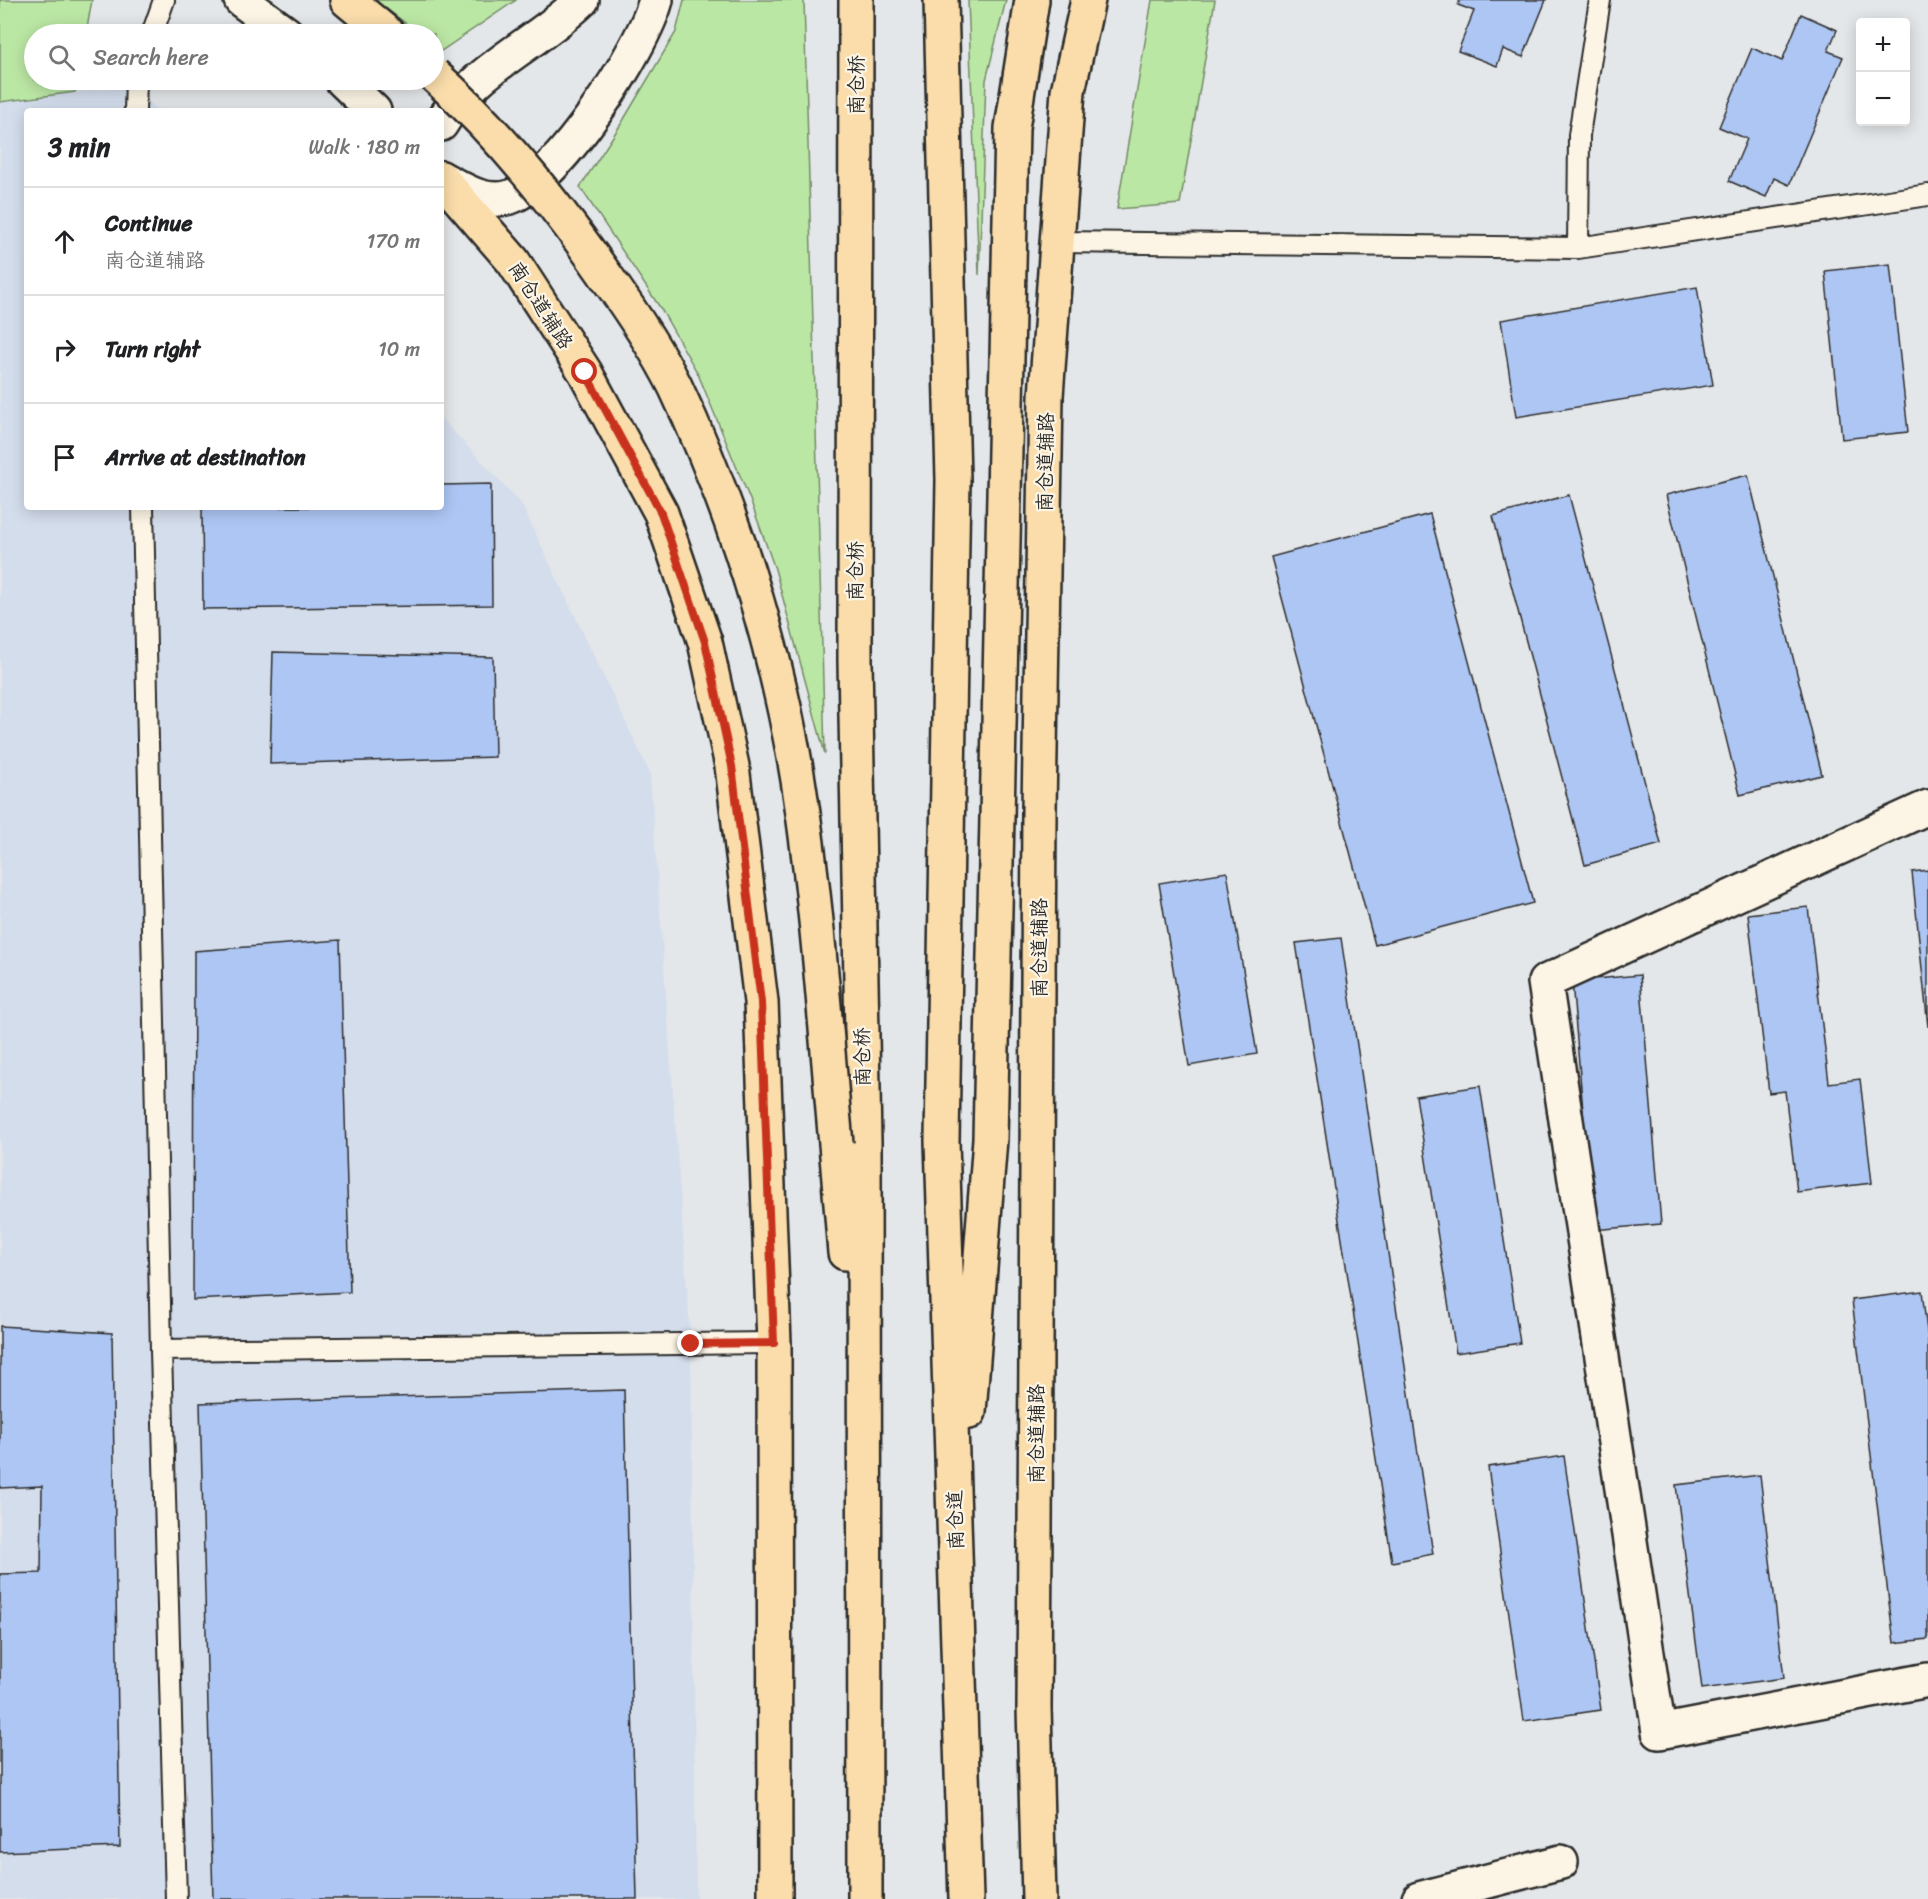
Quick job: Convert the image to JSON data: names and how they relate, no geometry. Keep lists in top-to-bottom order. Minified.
{"streets":{"main road":["南仓桥","南仓道辅路","南仓道"]},"page":{"map_buttons":["+","−"],"search":"Search here","heading":["3 min","Walk · 180 m"],"list":[["Continue","南仓道辅路","170 m"],["Turn right","10 m"],"Arrive at destination"]}}
